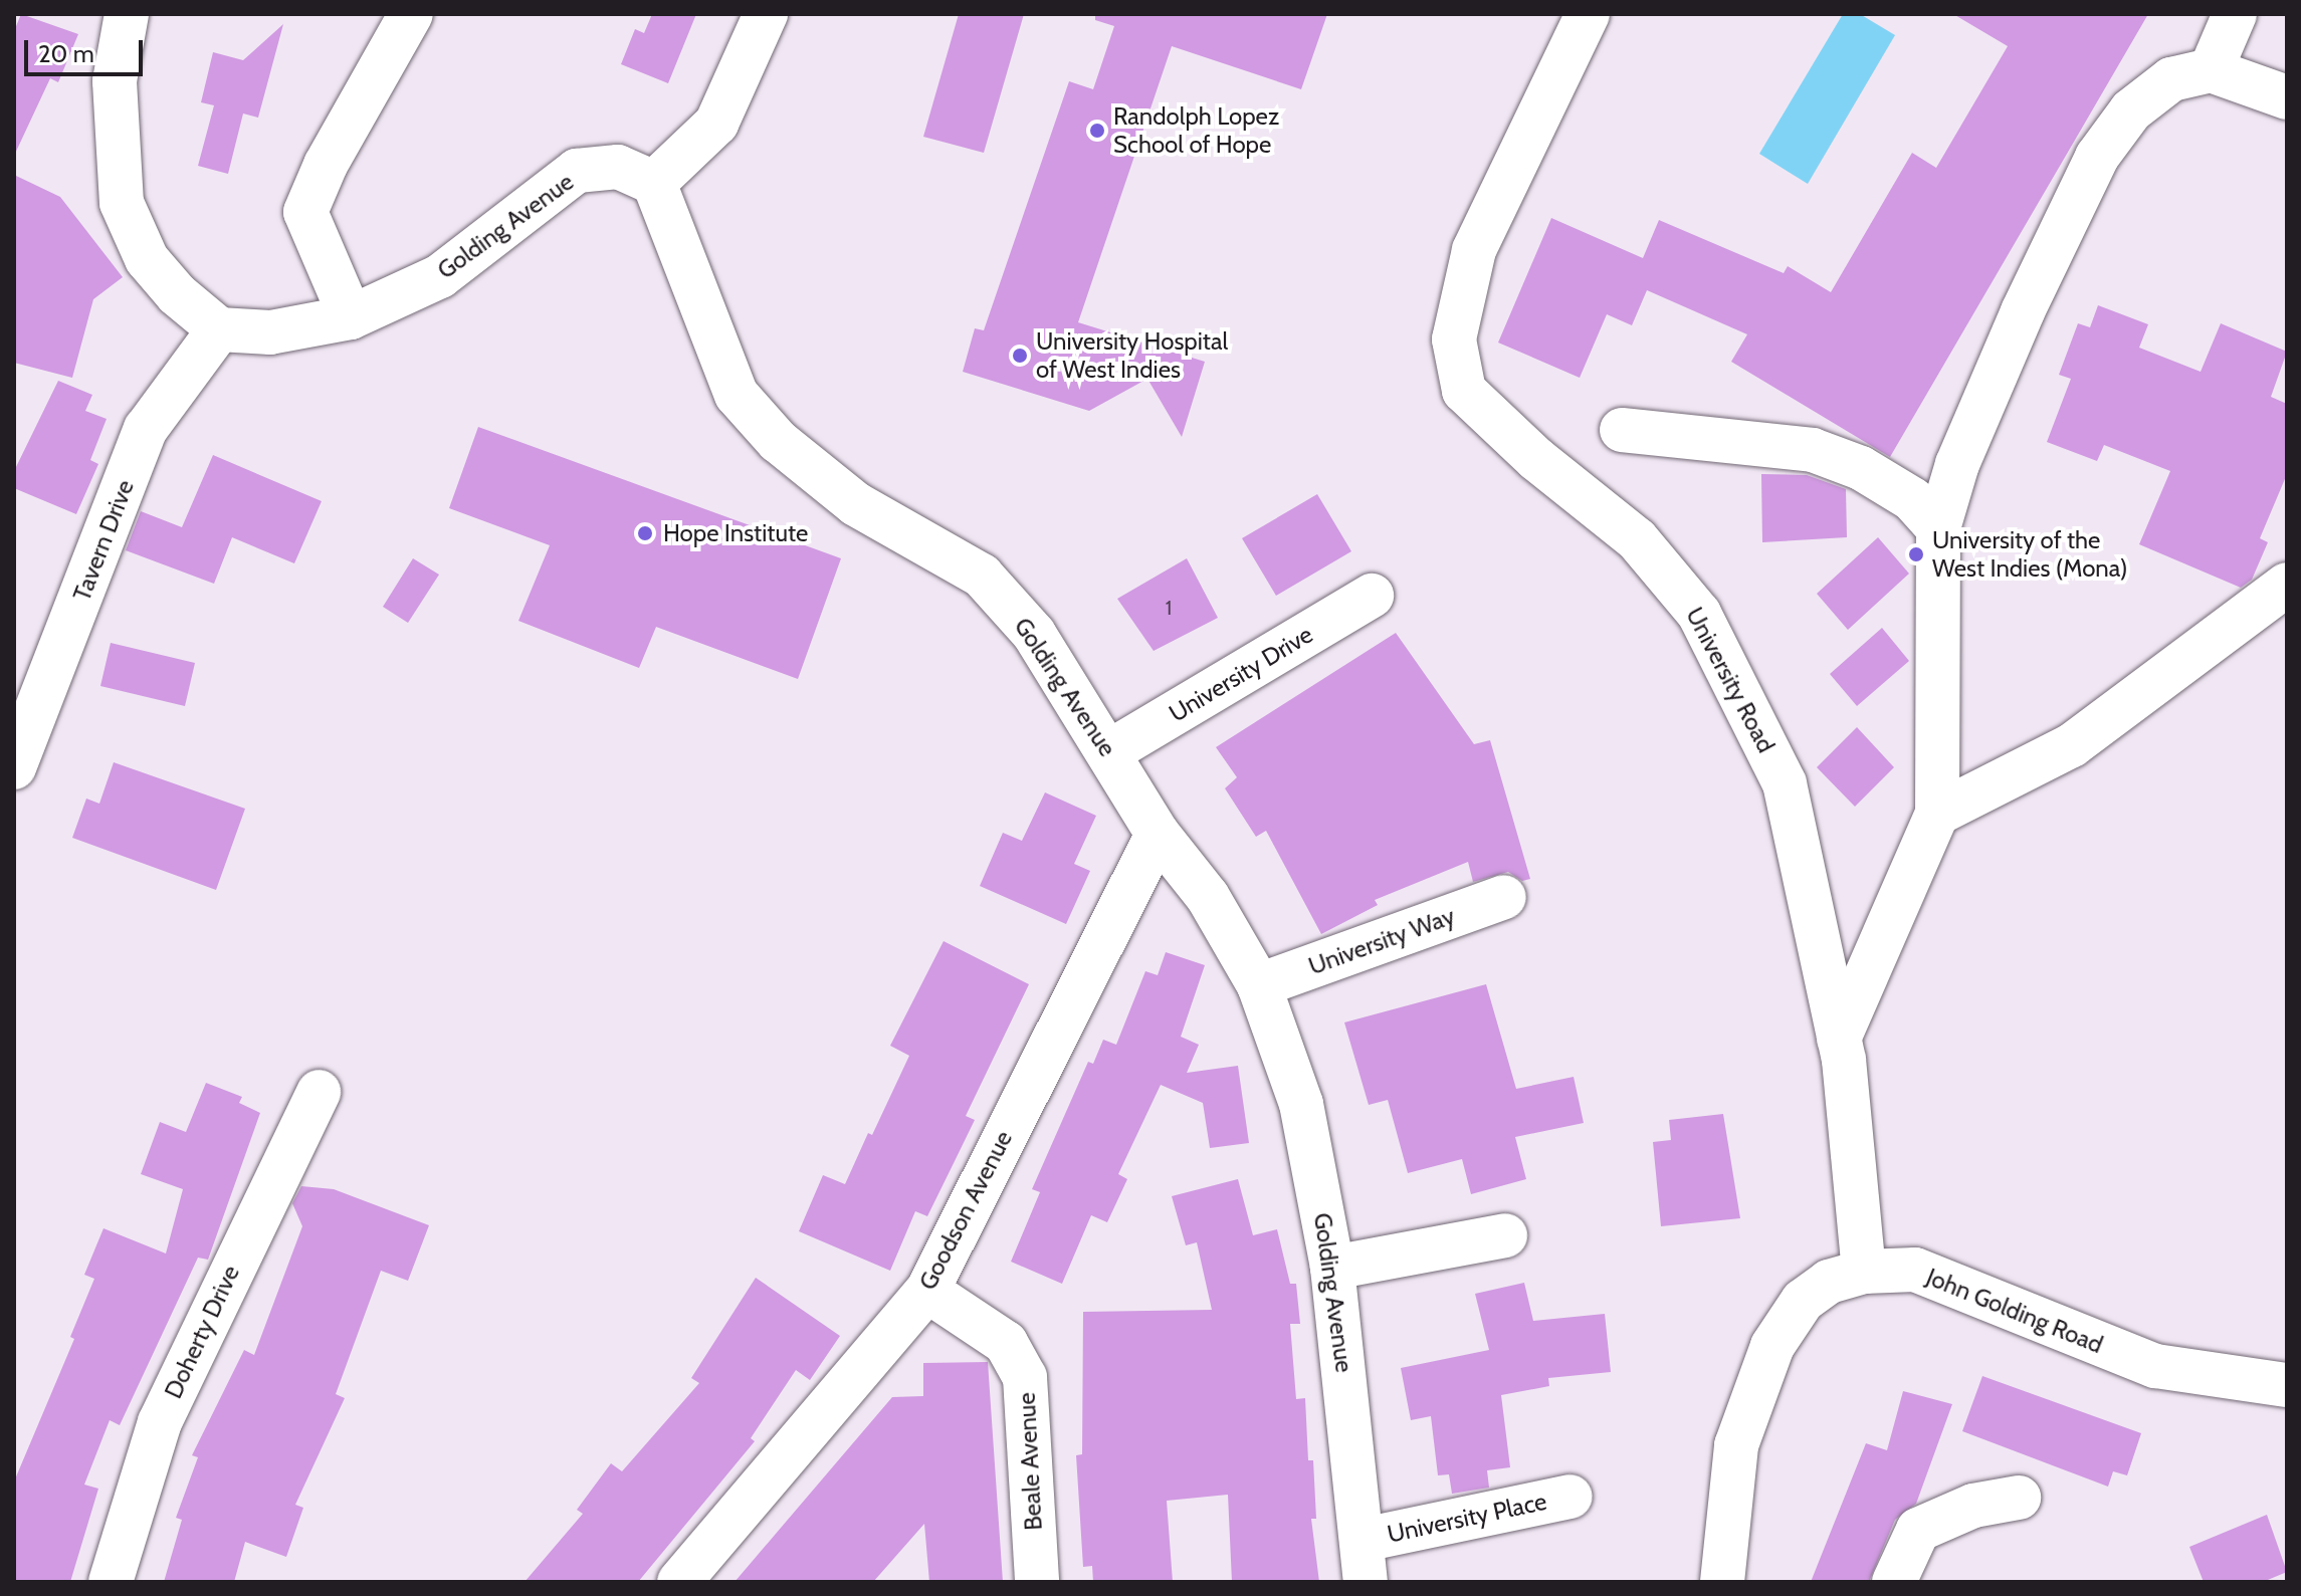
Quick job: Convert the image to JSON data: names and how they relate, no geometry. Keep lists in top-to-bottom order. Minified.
{"streets":{"street":["Golding Avenue","Tavern Drive","University Drive","University Road","University Way","Goodson Avenue","John Golding Road","Doherty Drive","Beale Avenue","University Place"]},"crossings":[["Golding Avenue","Tavern Drive"],["Golding Avenue","University Drive"],["Golding Avenue","University Way"],["Golding Avenue","Goodson Avenue"],["Golding Avenue","University Place"],["University Road","John Golding Road"],["Goodson Avenue","Beale Avenue"]],"places":["Randolph Lopez School of Hope","University Hospital of West Indies","Hope Institute","University of the West Indies (Mona)"],"house_numbers":["1"],"scale_bar":"20 m"}
